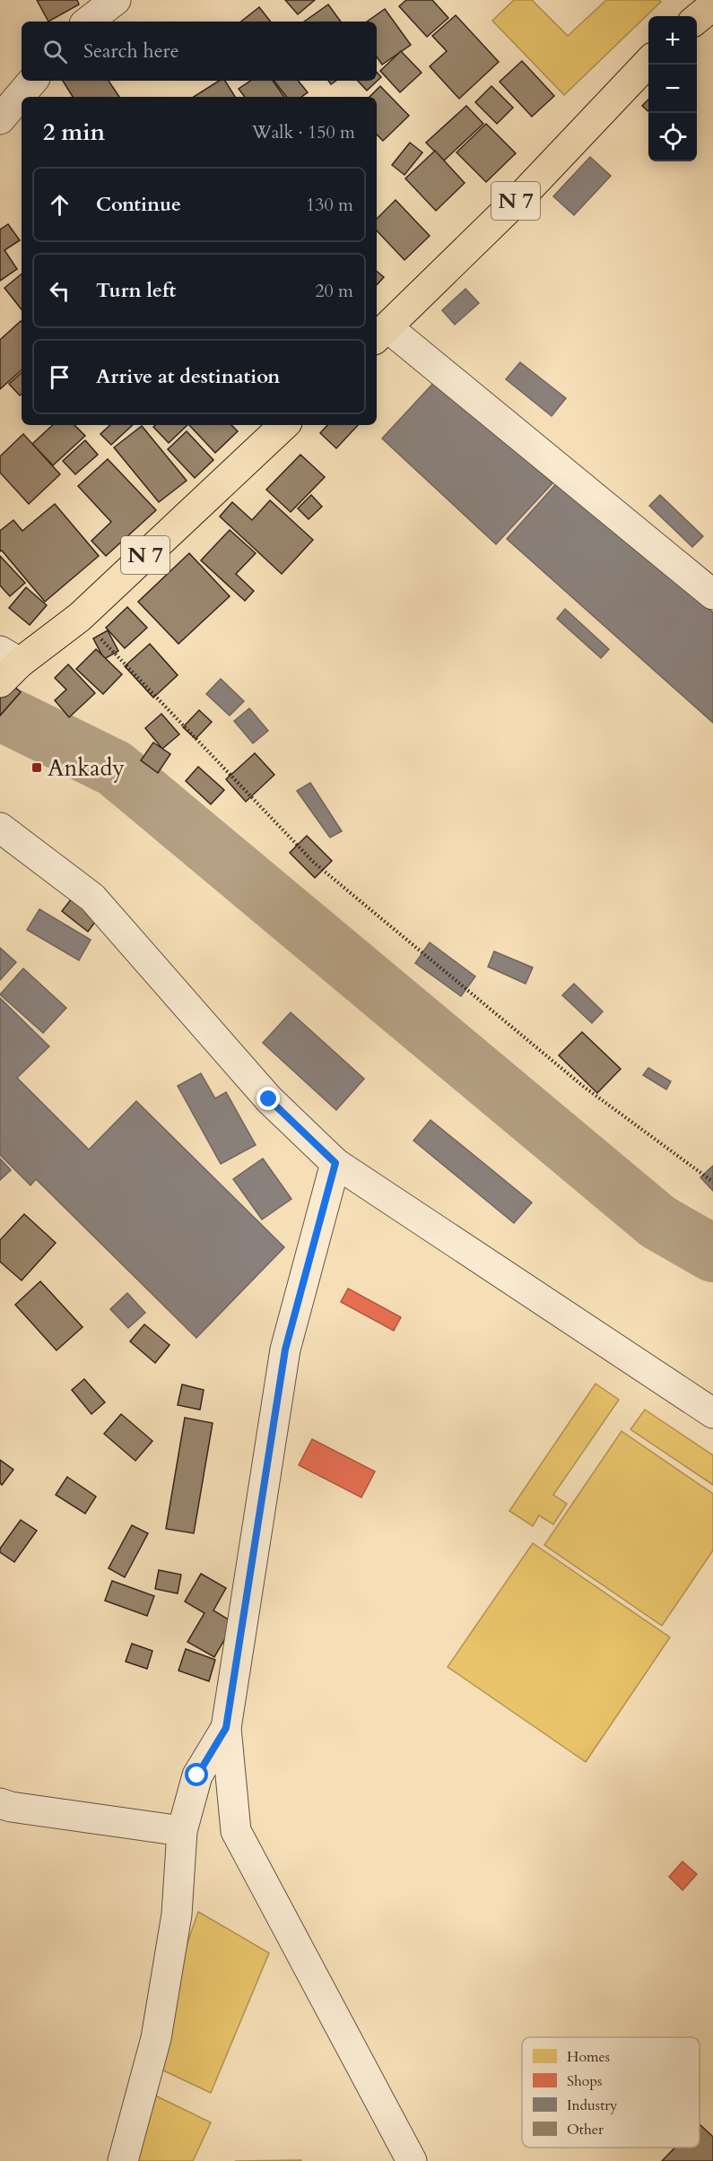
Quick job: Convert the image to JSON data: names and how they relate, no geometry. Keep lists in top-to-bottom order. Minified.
{"streets":{"main road":["N 7"]},"places":{"transit":["Ankady"]},"legend":["Homes","Shops","Industry","Other"],"page":{"map_buttons":["+","−"],"search":"Search here","heading":["2 min","Walk · 150 m"],"list":[["Continue","130 m"],["Turn left","20 m"],"Arrive at destination"]}}
